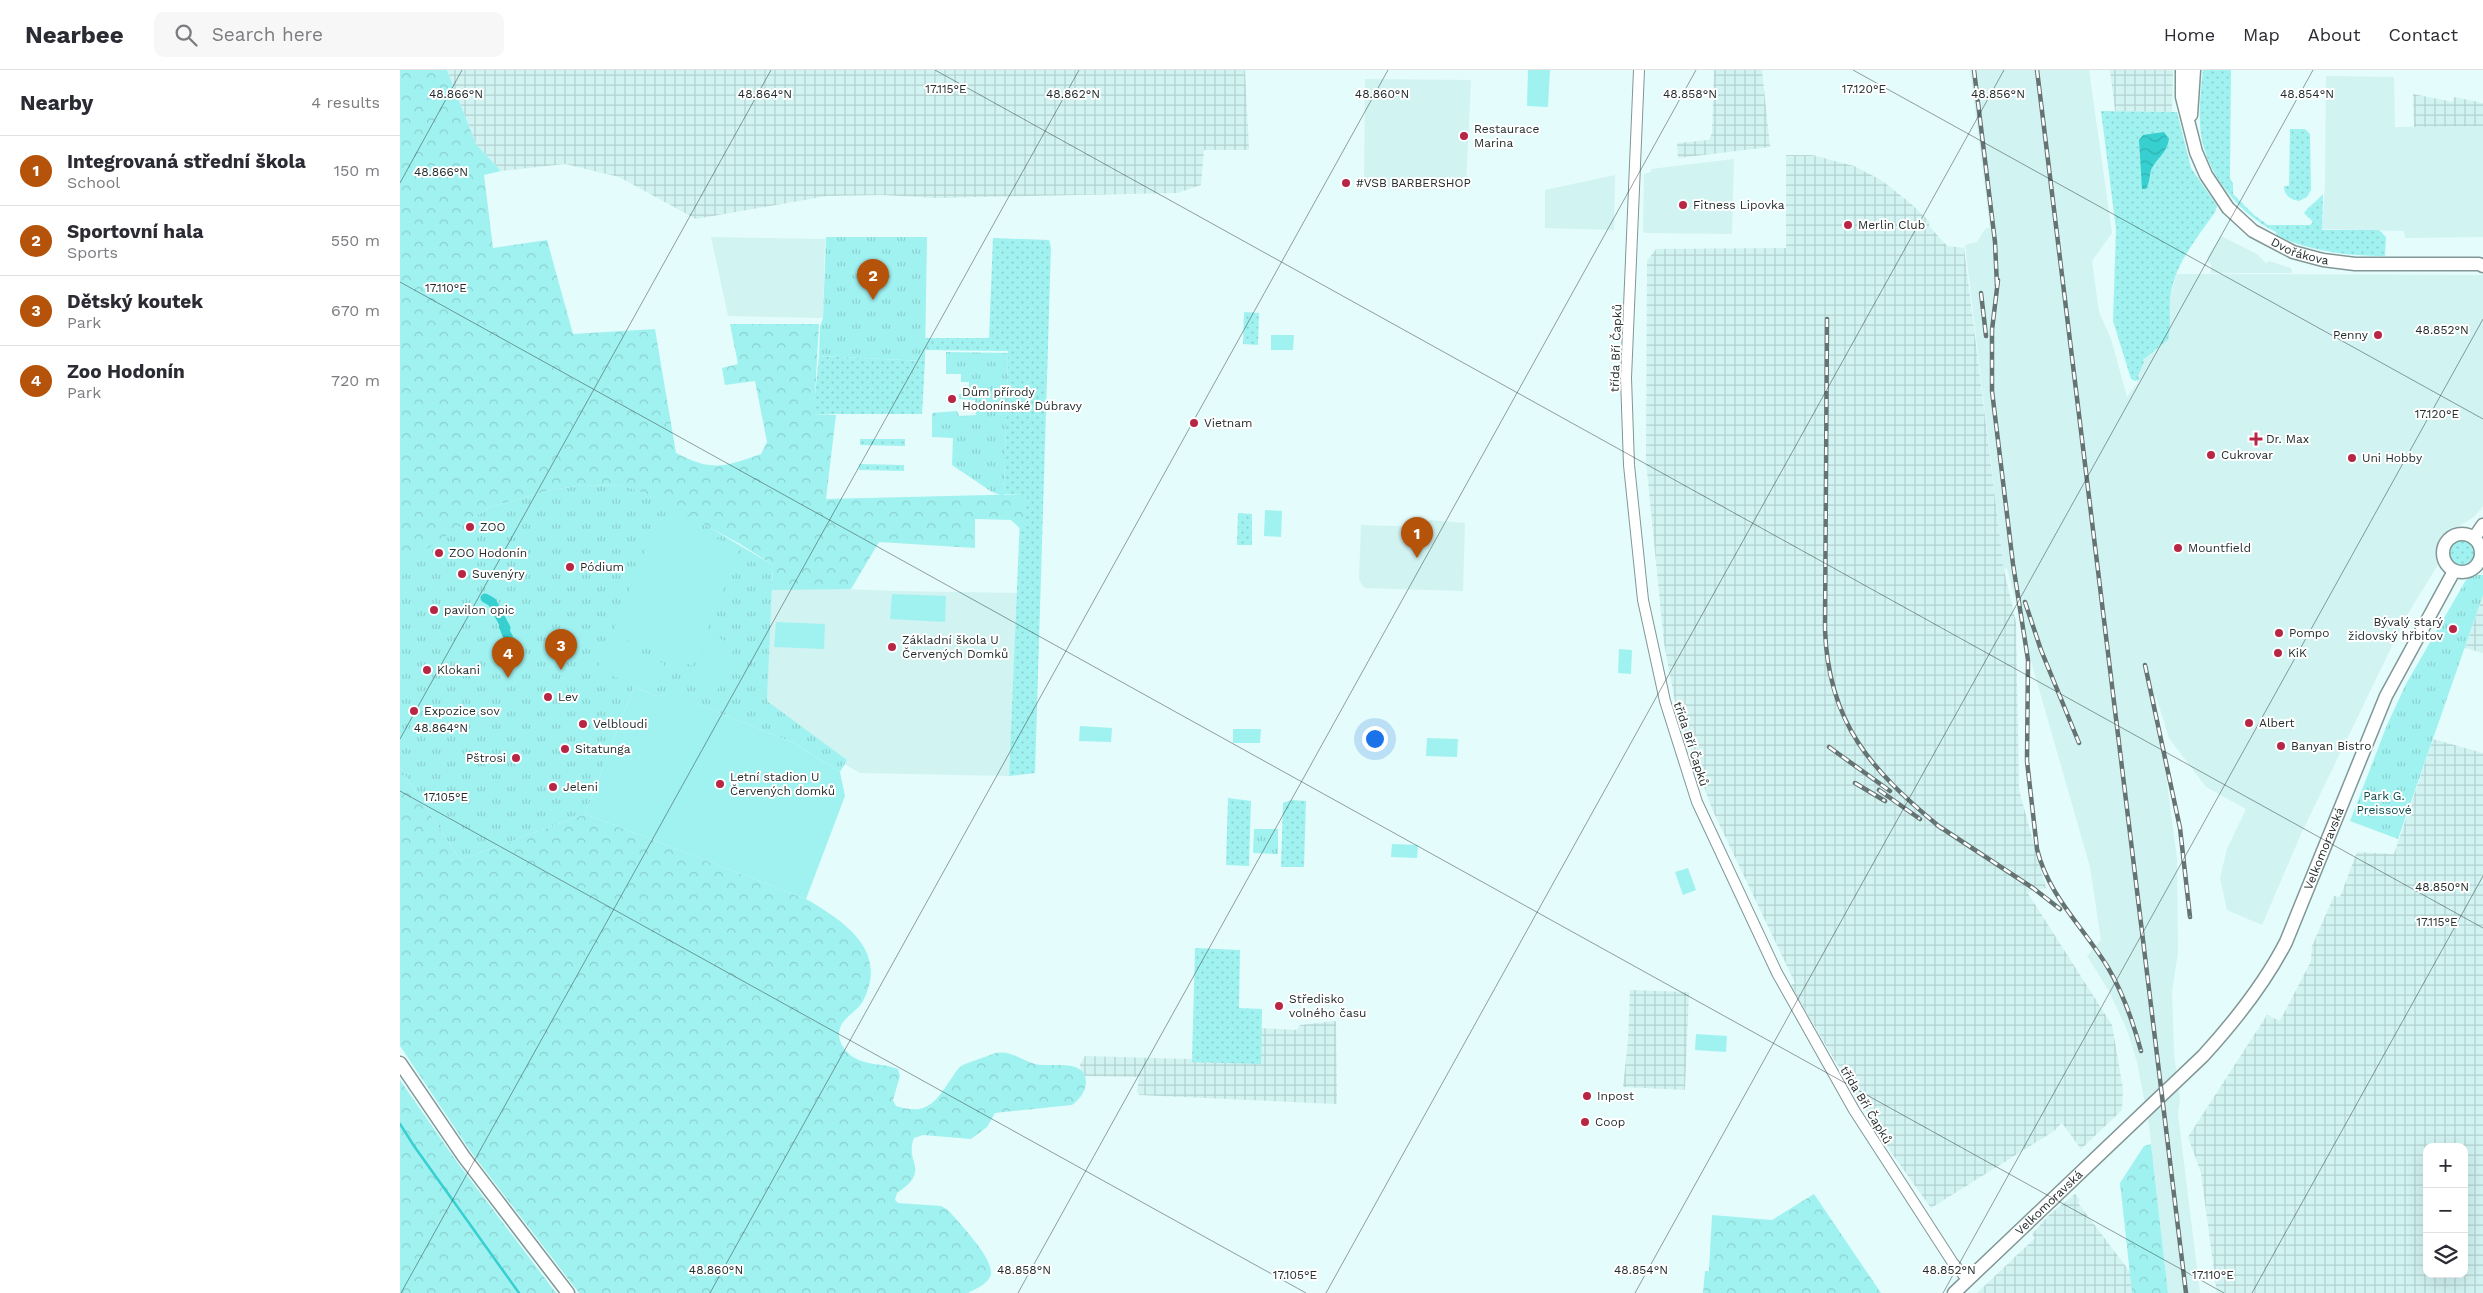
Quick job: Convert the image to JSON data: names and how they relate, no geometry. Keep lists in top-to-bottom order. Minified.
{"streets":{"main road":["Dvořákova","Velkomoravská"],"street":["třída Bří Čapků"]},"crossings":[["třída Bří Čapků","Velkomoravská"]],"parks":["Park G. Preissové"],"places":{"other":["Restaurace Marina","#VSB BARBERSHOP","Fitness Lipovka","Merlin Club","Penny","Dům přírody Hodonínské Dúbravy","Vietnam","Cukrovar","Uni Hobby","ZOO","Mountfield","ZOO Hodonín","Pódium","Suvenýry","pavilon opic","Bývalý starý židovský hřbitov","Pompo","Základní škola U Červených Domků","KiK","Klokani","Lev","Expozice sov","Albert","Velbloudi","Banyan Bistro","Sitatunga","Pštrosi","Letní stadion U Červených domků","Jeleni","Středisko volného času","Inpost","Coop"],"health":["Dr. Max"]},"page":{"header":"Nearbee","search":"Search here","nav":["Home","Map","About","Contact"],"heading":["Nearby","4 results"],"list":[{"mark":"1","name":"Integrovaná střední škola","note":"School","value":"150 m"},{"mark":"2","name":"Sportovní hala","note":"Sports","value":"550 m"},{"mark":"3","name":"Dětský koutek","note":"Park","value":"670 m"},{"mark":"4","name":"Zoo Hodonín","note":"Park","value":"720 m"}],"pins":["2","1","3","4"],"map_buttons":["+","−"]},"coordinates":["17.115°E","17.120°E","48.866°N","48.864°N","48.862°N","48.860°N","48.858°N","48.856°N","48.854°N","17.110°E","48.852°N","17.105°E","48.850°N"]}
